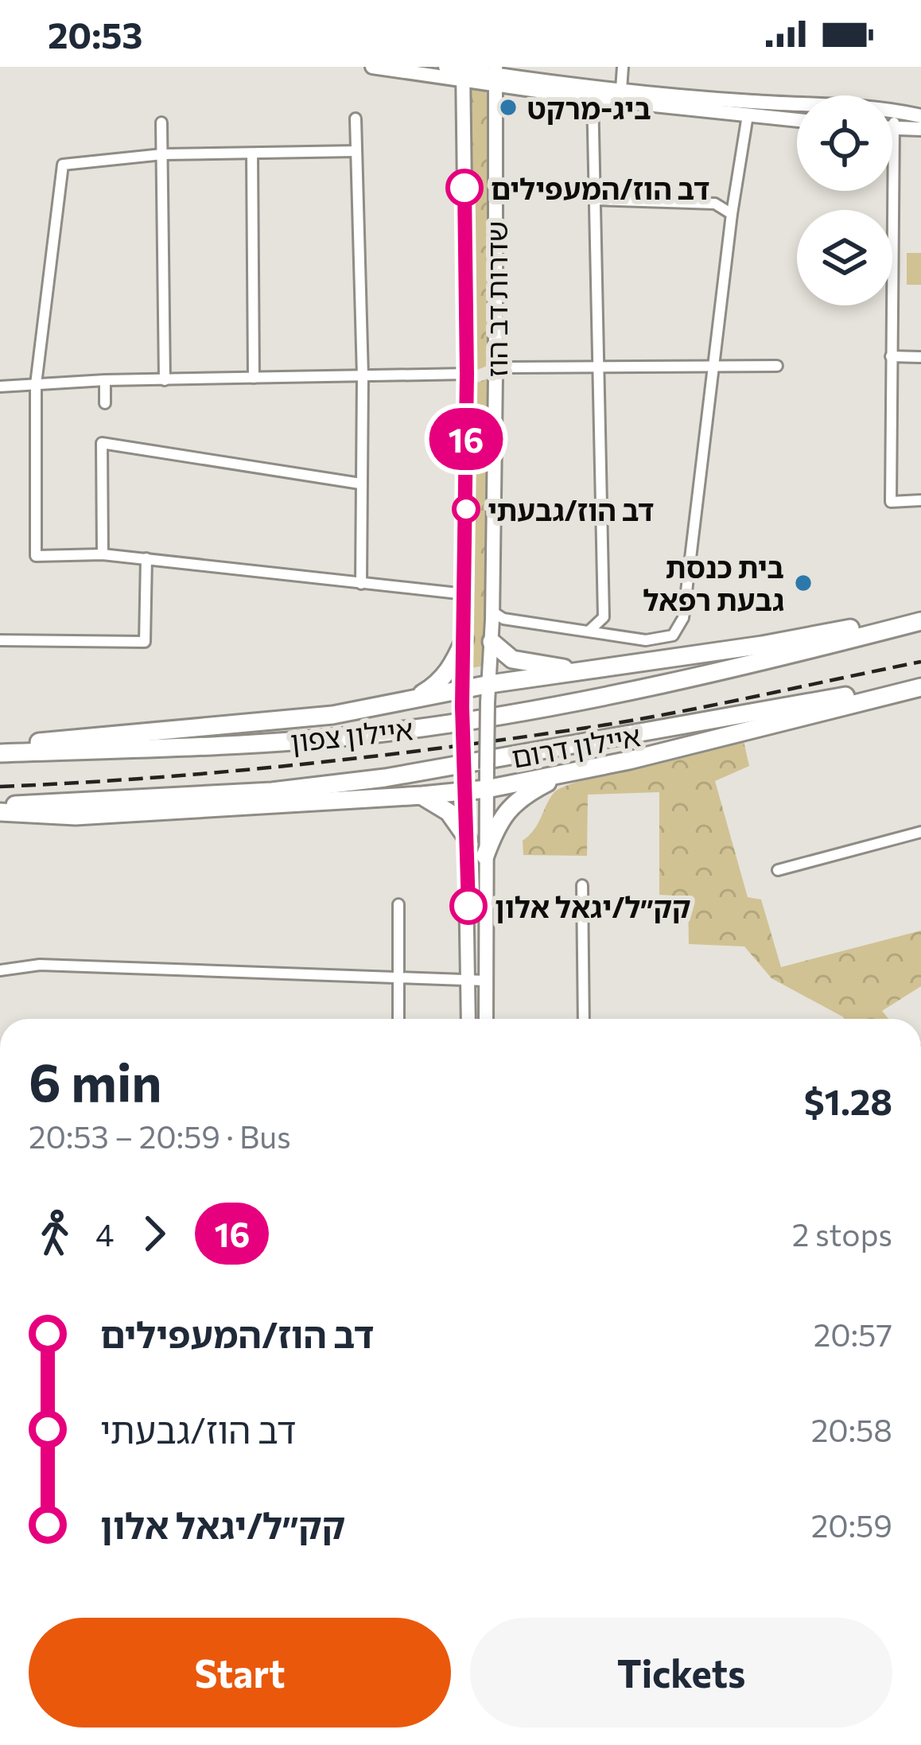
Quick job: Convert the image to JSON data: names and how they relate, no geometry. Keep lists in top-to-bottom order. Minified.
{"streets":{"highway":["איילון צפון","איילון דרום"],"street":["שדרות דב הוז"]},"places":["ביג-מרקט","דב הוז/המעפילים","דב הוז/גבעתי","בית כנסת גבעת רפאל","קק״ל/יגאל אלון"],"lines":["bus line 16"],"page":{"status":"20:53","on_map":"16","heading":["6 min","20:53 – 20:59 · Bus","$1.28"],"legs":["4","16","2 stops"],"list":[{"name":"דב הוז/המעפילים","value":"20:57"},{"name":"דב הוז/גבעתי","value":"20:58"},{"name":"קק״ל/יגאל אלון","value":"20:59"}],"buttons":["Start","Tickets"]}}
